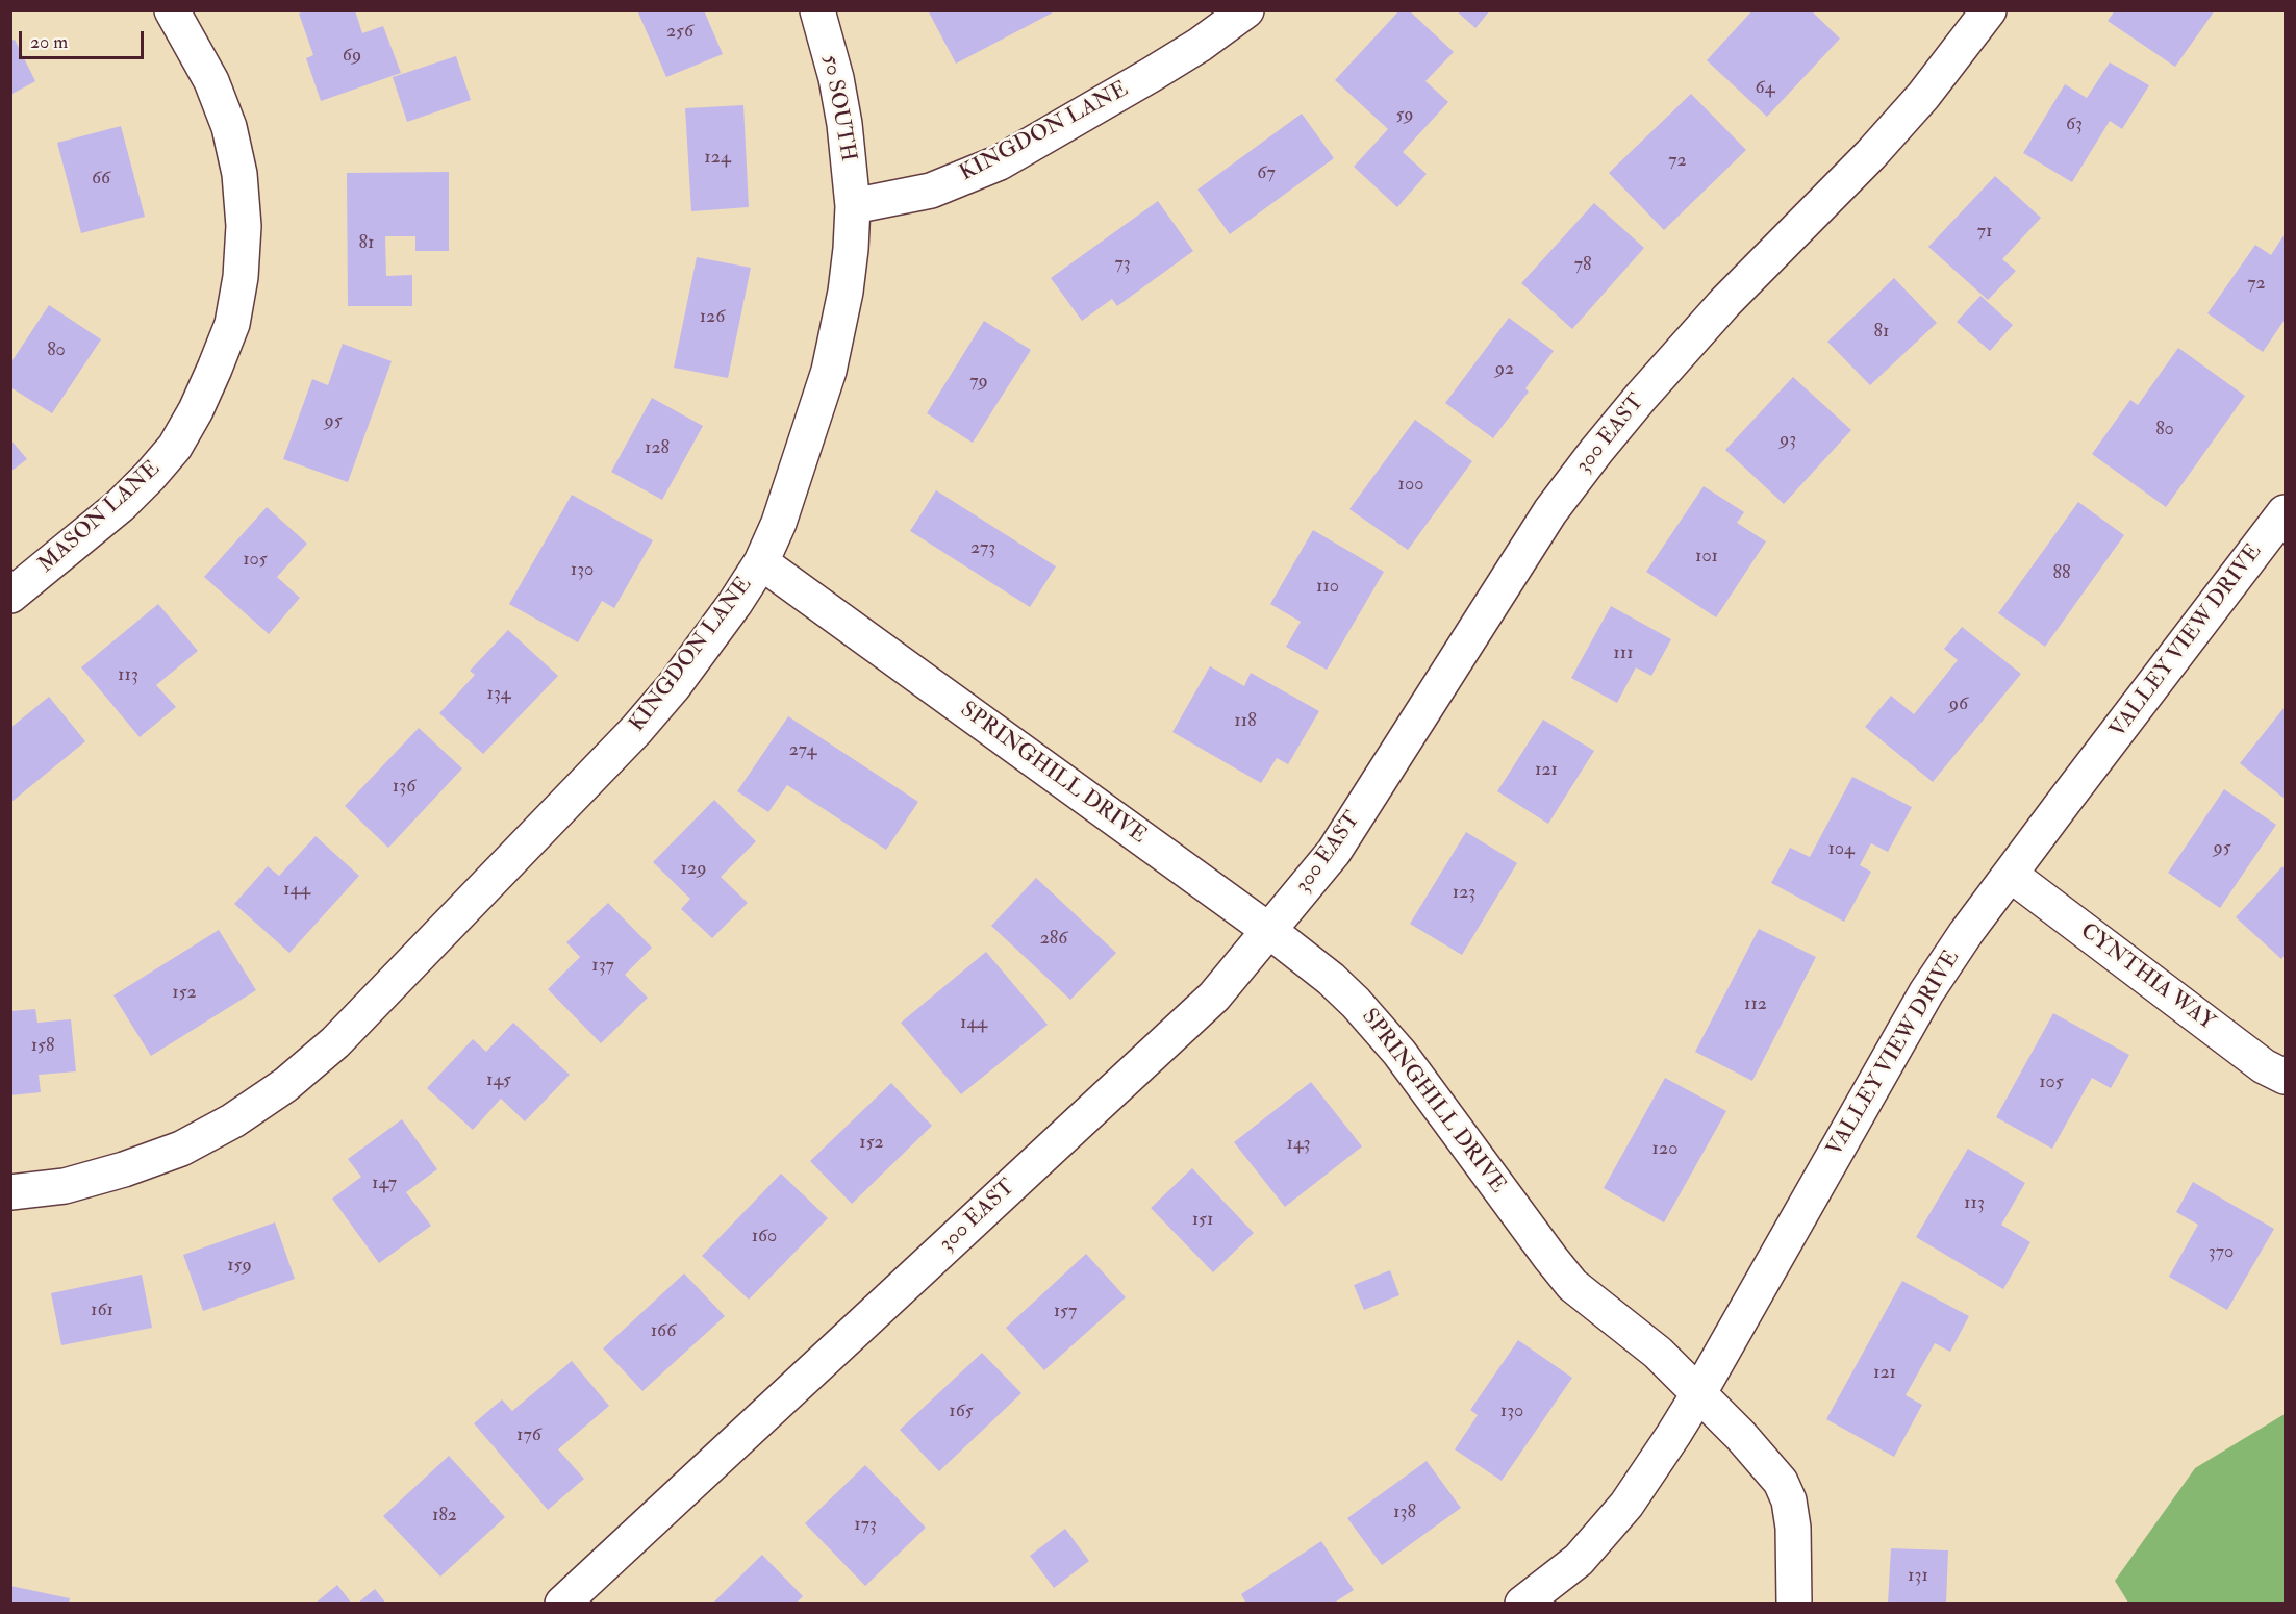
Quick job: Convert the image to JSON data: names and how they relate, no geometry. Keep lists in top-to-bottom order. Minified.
{"streets":{"street":["50 SOUTH","KINGDON LANE","300 EAST","MASON LANE","VALLEY VIEW DRIVE","SPRINGHILL DRIVE","CYNTHIA WAY"]},"crossings":[["50 SOUTH","KINGDON LANE"],["KINGDON LANE","SPRINGHILL DRIVE"],["300 EAST","SPRINGHILL DRIVE"],["VALLEY VIEW DRIVE","SPRINGHILL DRIVE"],["VALLEY VIEW DRIVE","CYNTHIA WAY"]],"house_numbers":["256","69","64","59","63","124","72","67","66","71","81","73","78","72","126","81","80","92","79","95","80","93","128","100","273","101","105","130","88","110","111","113","134","96","118","274","121","136","95","104","129","144","123","286","137","152","112","144","158","145","105","152","143","120","147","113","151","160","370","159","161","157","166","121","165","130","176","138","182","173","131"],"scale_bar":"20 m"}
